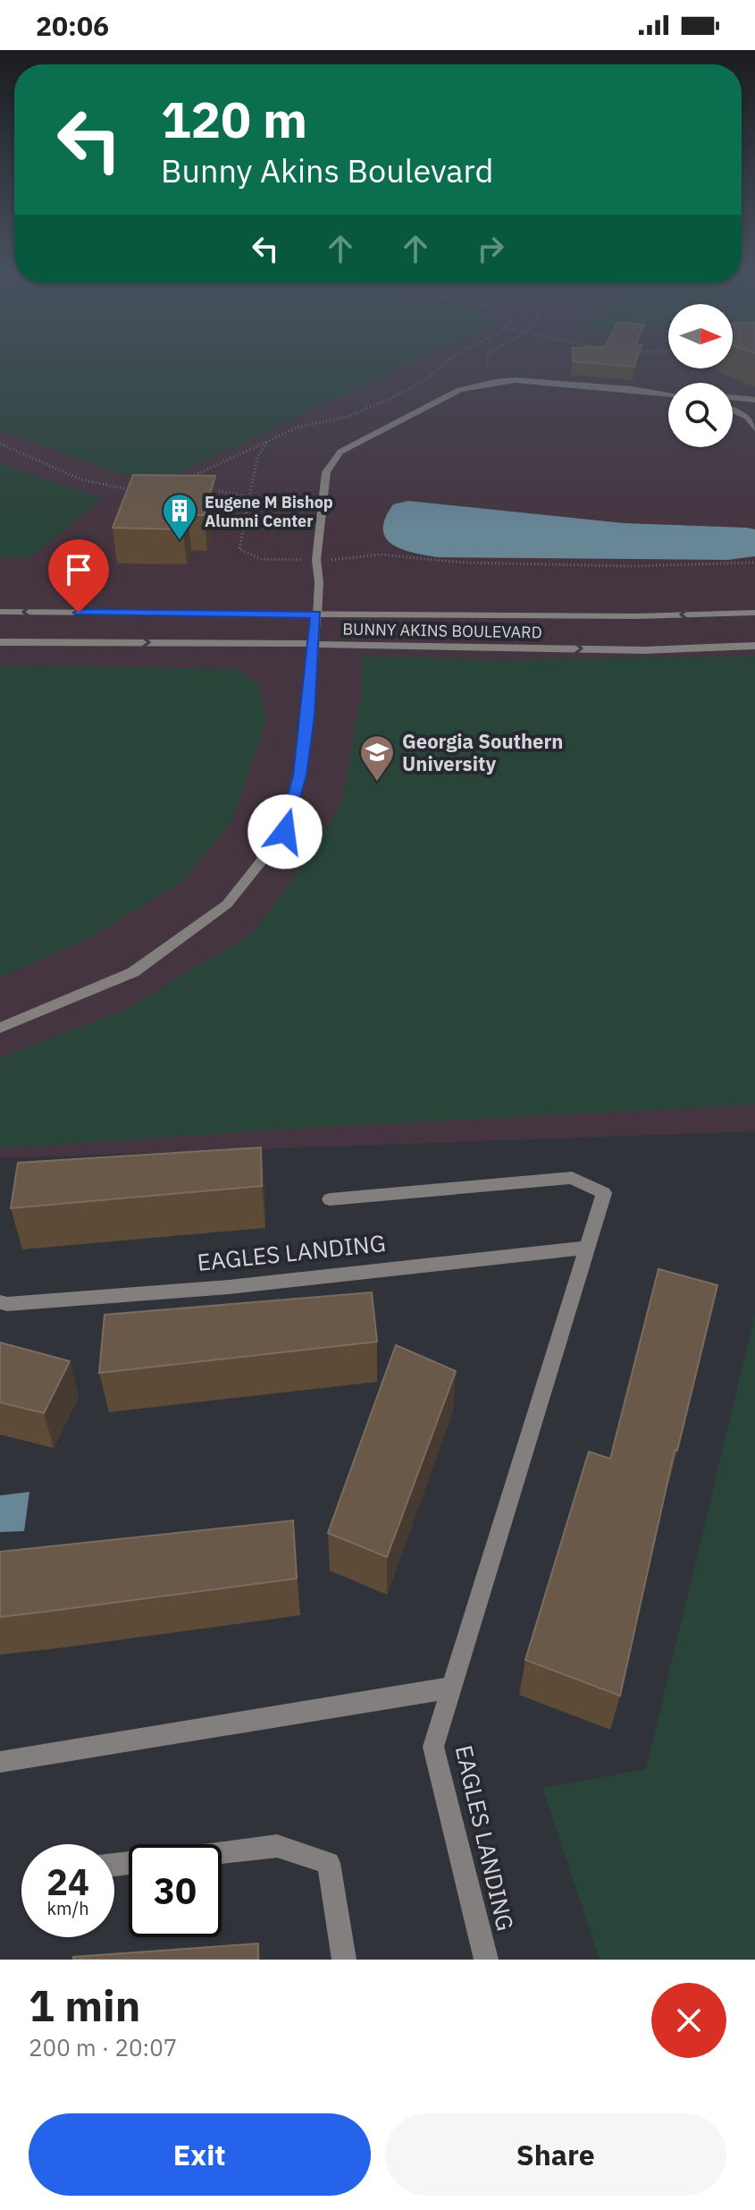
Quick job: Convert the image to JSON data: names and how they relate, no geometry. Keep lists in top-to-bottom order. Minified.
{"streets":{"street":["BUNNY AKINS BOULEVARD","EAGLES LANDING"]},"places":{"building":["Eugene M Bishop Alumni Center"],"school or university":["Georgia Southern University"]},"north":"right","page":{"status":"20:06","turn":["120 m","Bunny Akins Boulevard"],"speed":"24 km/h","limit":"30","heading":["1 min","200 m · 20:07"],"buttons":["Exit","Share"]}}
